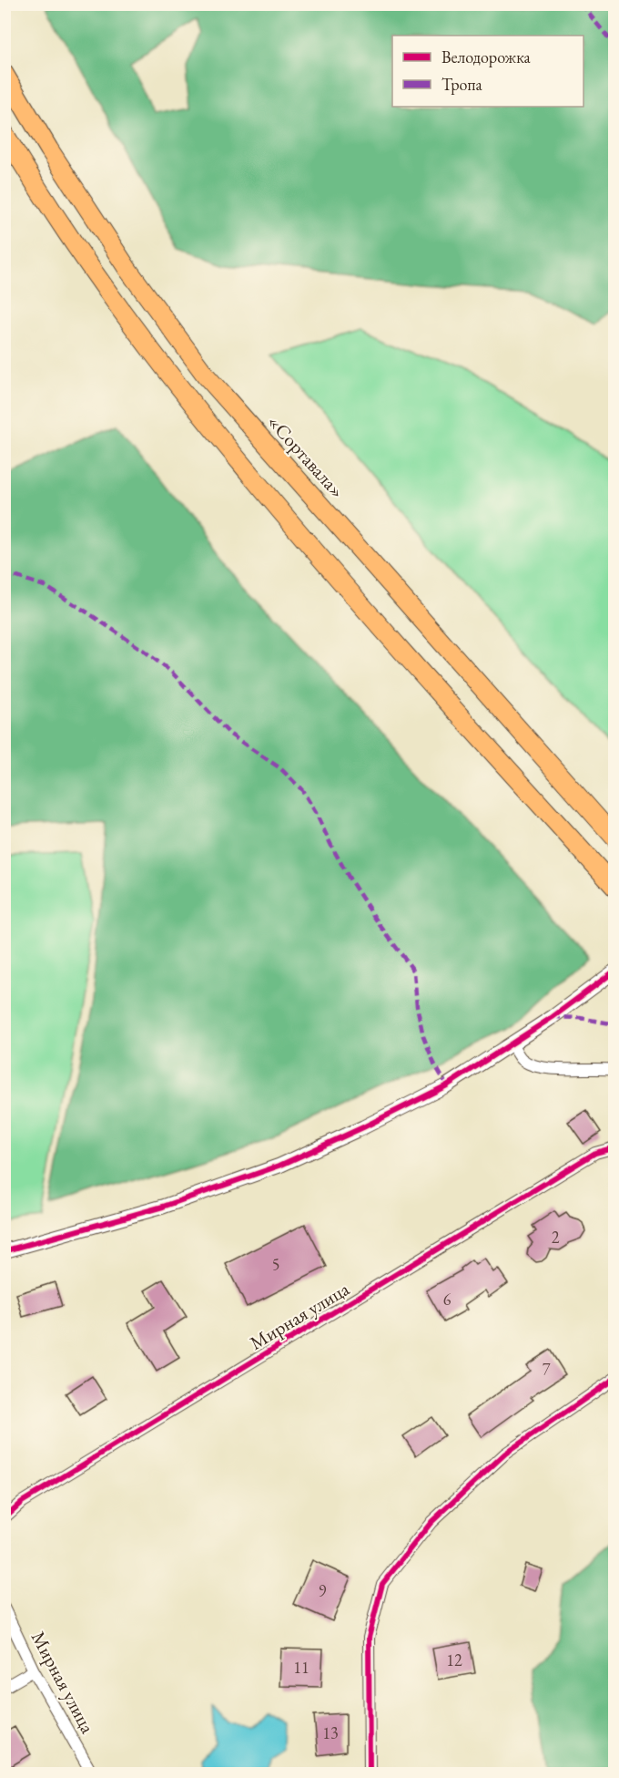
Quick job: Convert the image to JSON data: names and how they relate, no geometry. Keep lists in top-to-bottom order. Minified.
{"streets":{"highway":["«Сортавала»"],"street":["Мирная улица"]},"house_numbers":["2","5","6","7","9","12","11","13"],"legend":["Велодорожка","Тропа"]}
